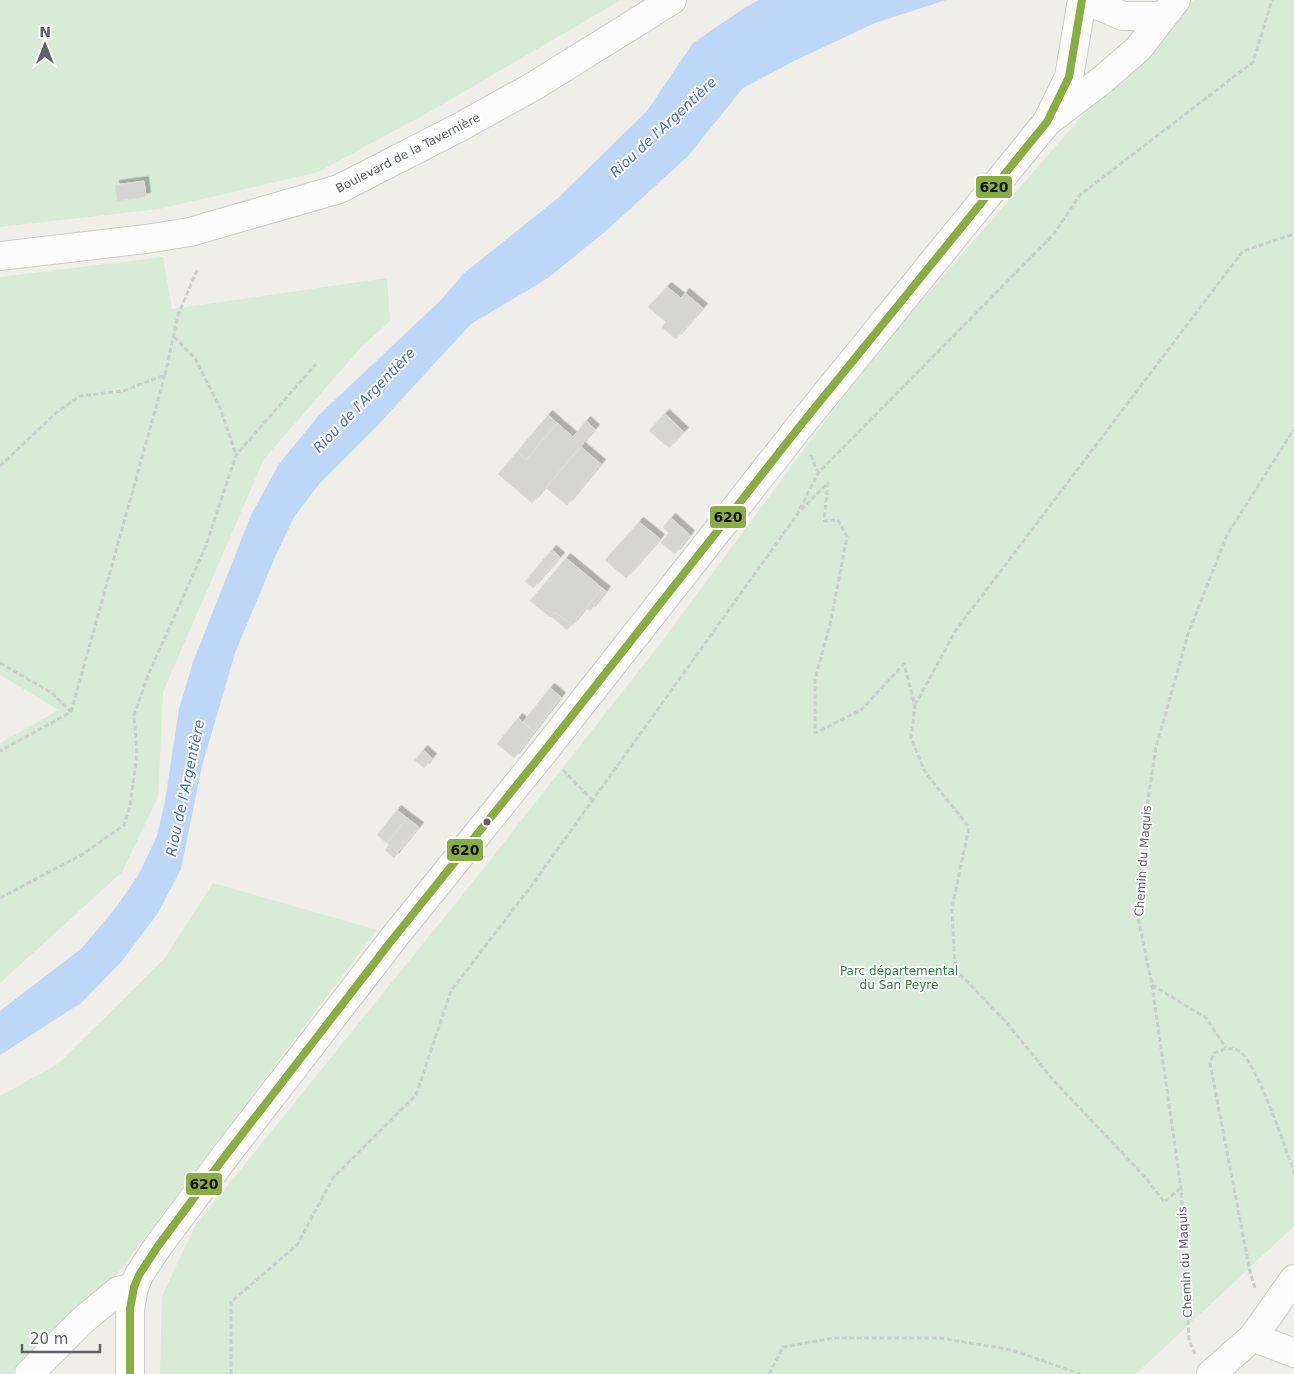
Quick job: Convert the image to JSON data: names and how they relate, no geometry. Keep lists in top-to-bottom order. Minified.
{"streets":{"main road":["Boulevard de la Tavernière"],"path":["Chemin du Maquis"]},"water":["Riou de l'Argentière"],"parks":["Parc départemental du San Peyre"],"lines":["transit line 620"],"scale_bar":"20 m","north":"top"}
